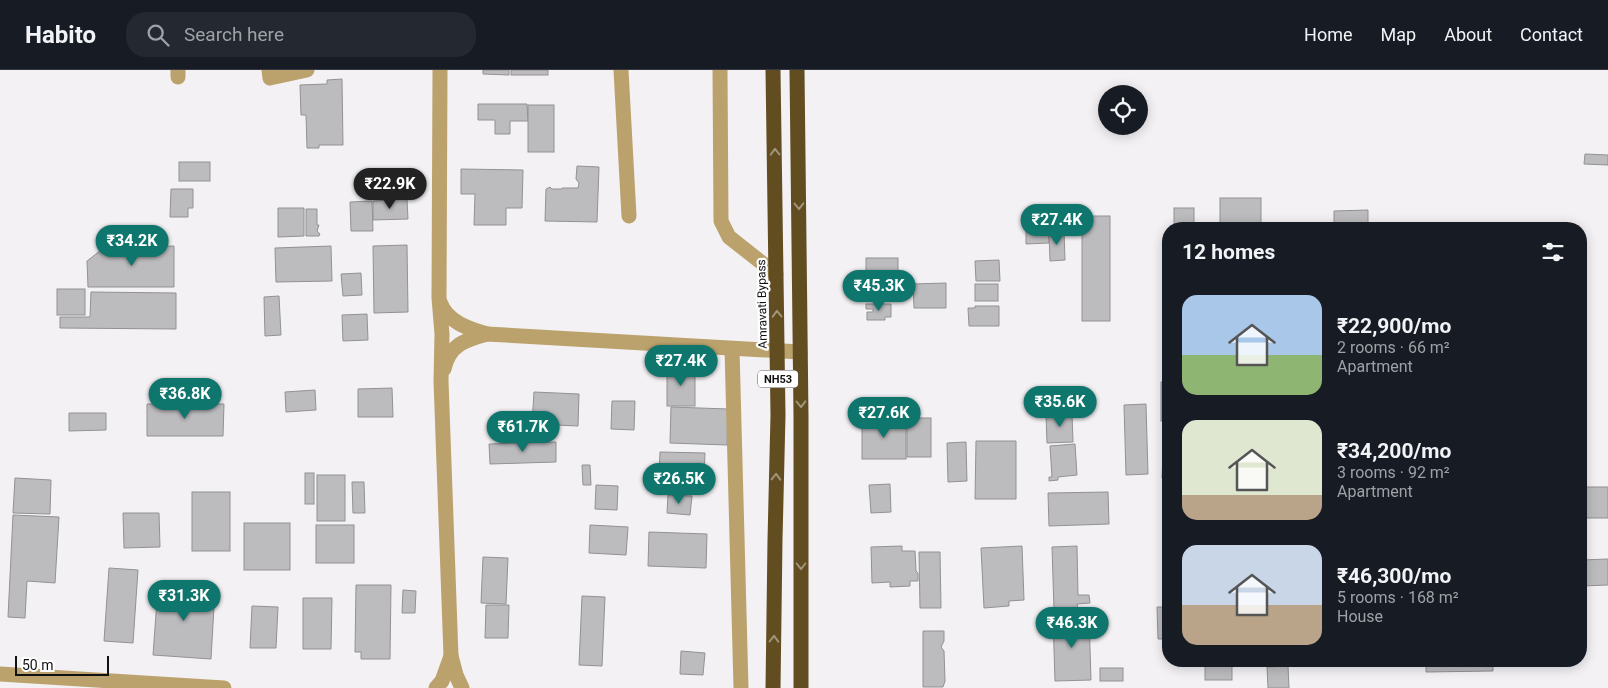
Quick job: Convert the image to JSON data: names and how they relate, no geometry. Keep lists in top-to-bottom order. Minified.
{"streets":{"highway":["Amravati Bypass","NH53"]},"scale_bar":"50 m","page":{"header":"Habito","search":"Search here","nav":["Home","Map","About","Contact"],"price":["₹22.9K","₹27.4K","₹34.2K","₹45.3K","₹27.4K","₹36.8K","₹35.6K","₹27.6K","₹61.7K","₹26.5K","₹31.3K","₹46.3K"],"heading":"12 homes","list":[{"name":"₹22,900/mo","note":"2 rooms · 66 m² · Apartment"},{"name":"₹34,200/mo","note":"3 rooms · 92 m² · Apartment"},{"name":"₹46,300/mo","note":"5 rooms · 168 m² · House"}],"scale":"50 m"}}
